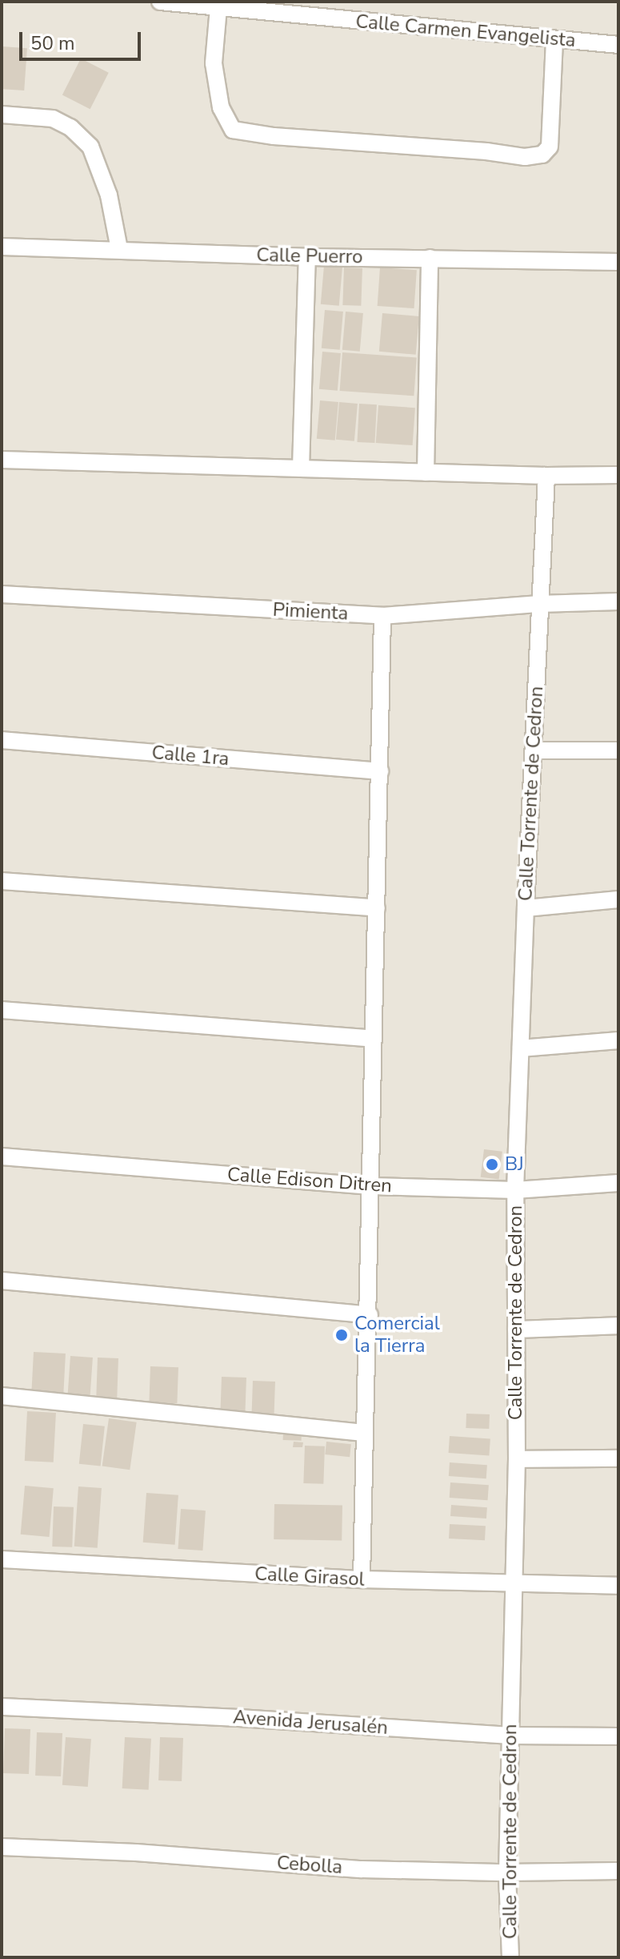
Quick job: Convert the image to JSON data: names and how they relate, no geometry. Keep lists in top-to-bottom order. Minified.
{"streets":{"street":["Calle Carmen Evangelista","Calle Puerro","Pimienta","Calle 1ra","Calle Torrente de Cedron","Calle Edison Ditren","Calle Girasol","Avenida Jerusalén","Cebolla"]},"crossings":[["Pimienta","Calle Torrente de Cedron"],["Calle Torrente de Cedron","Calle Edison Ditren"],["Calle Torrente de Cedron","Calle Girasol"],["Calle Torrente de Cedron","Avenida Jerusalén"],["Calle Torrente de Cedron","Cebolla"]],"places":["BJ","Comercial la Tierra"],"scale_bar":"50 m"}
